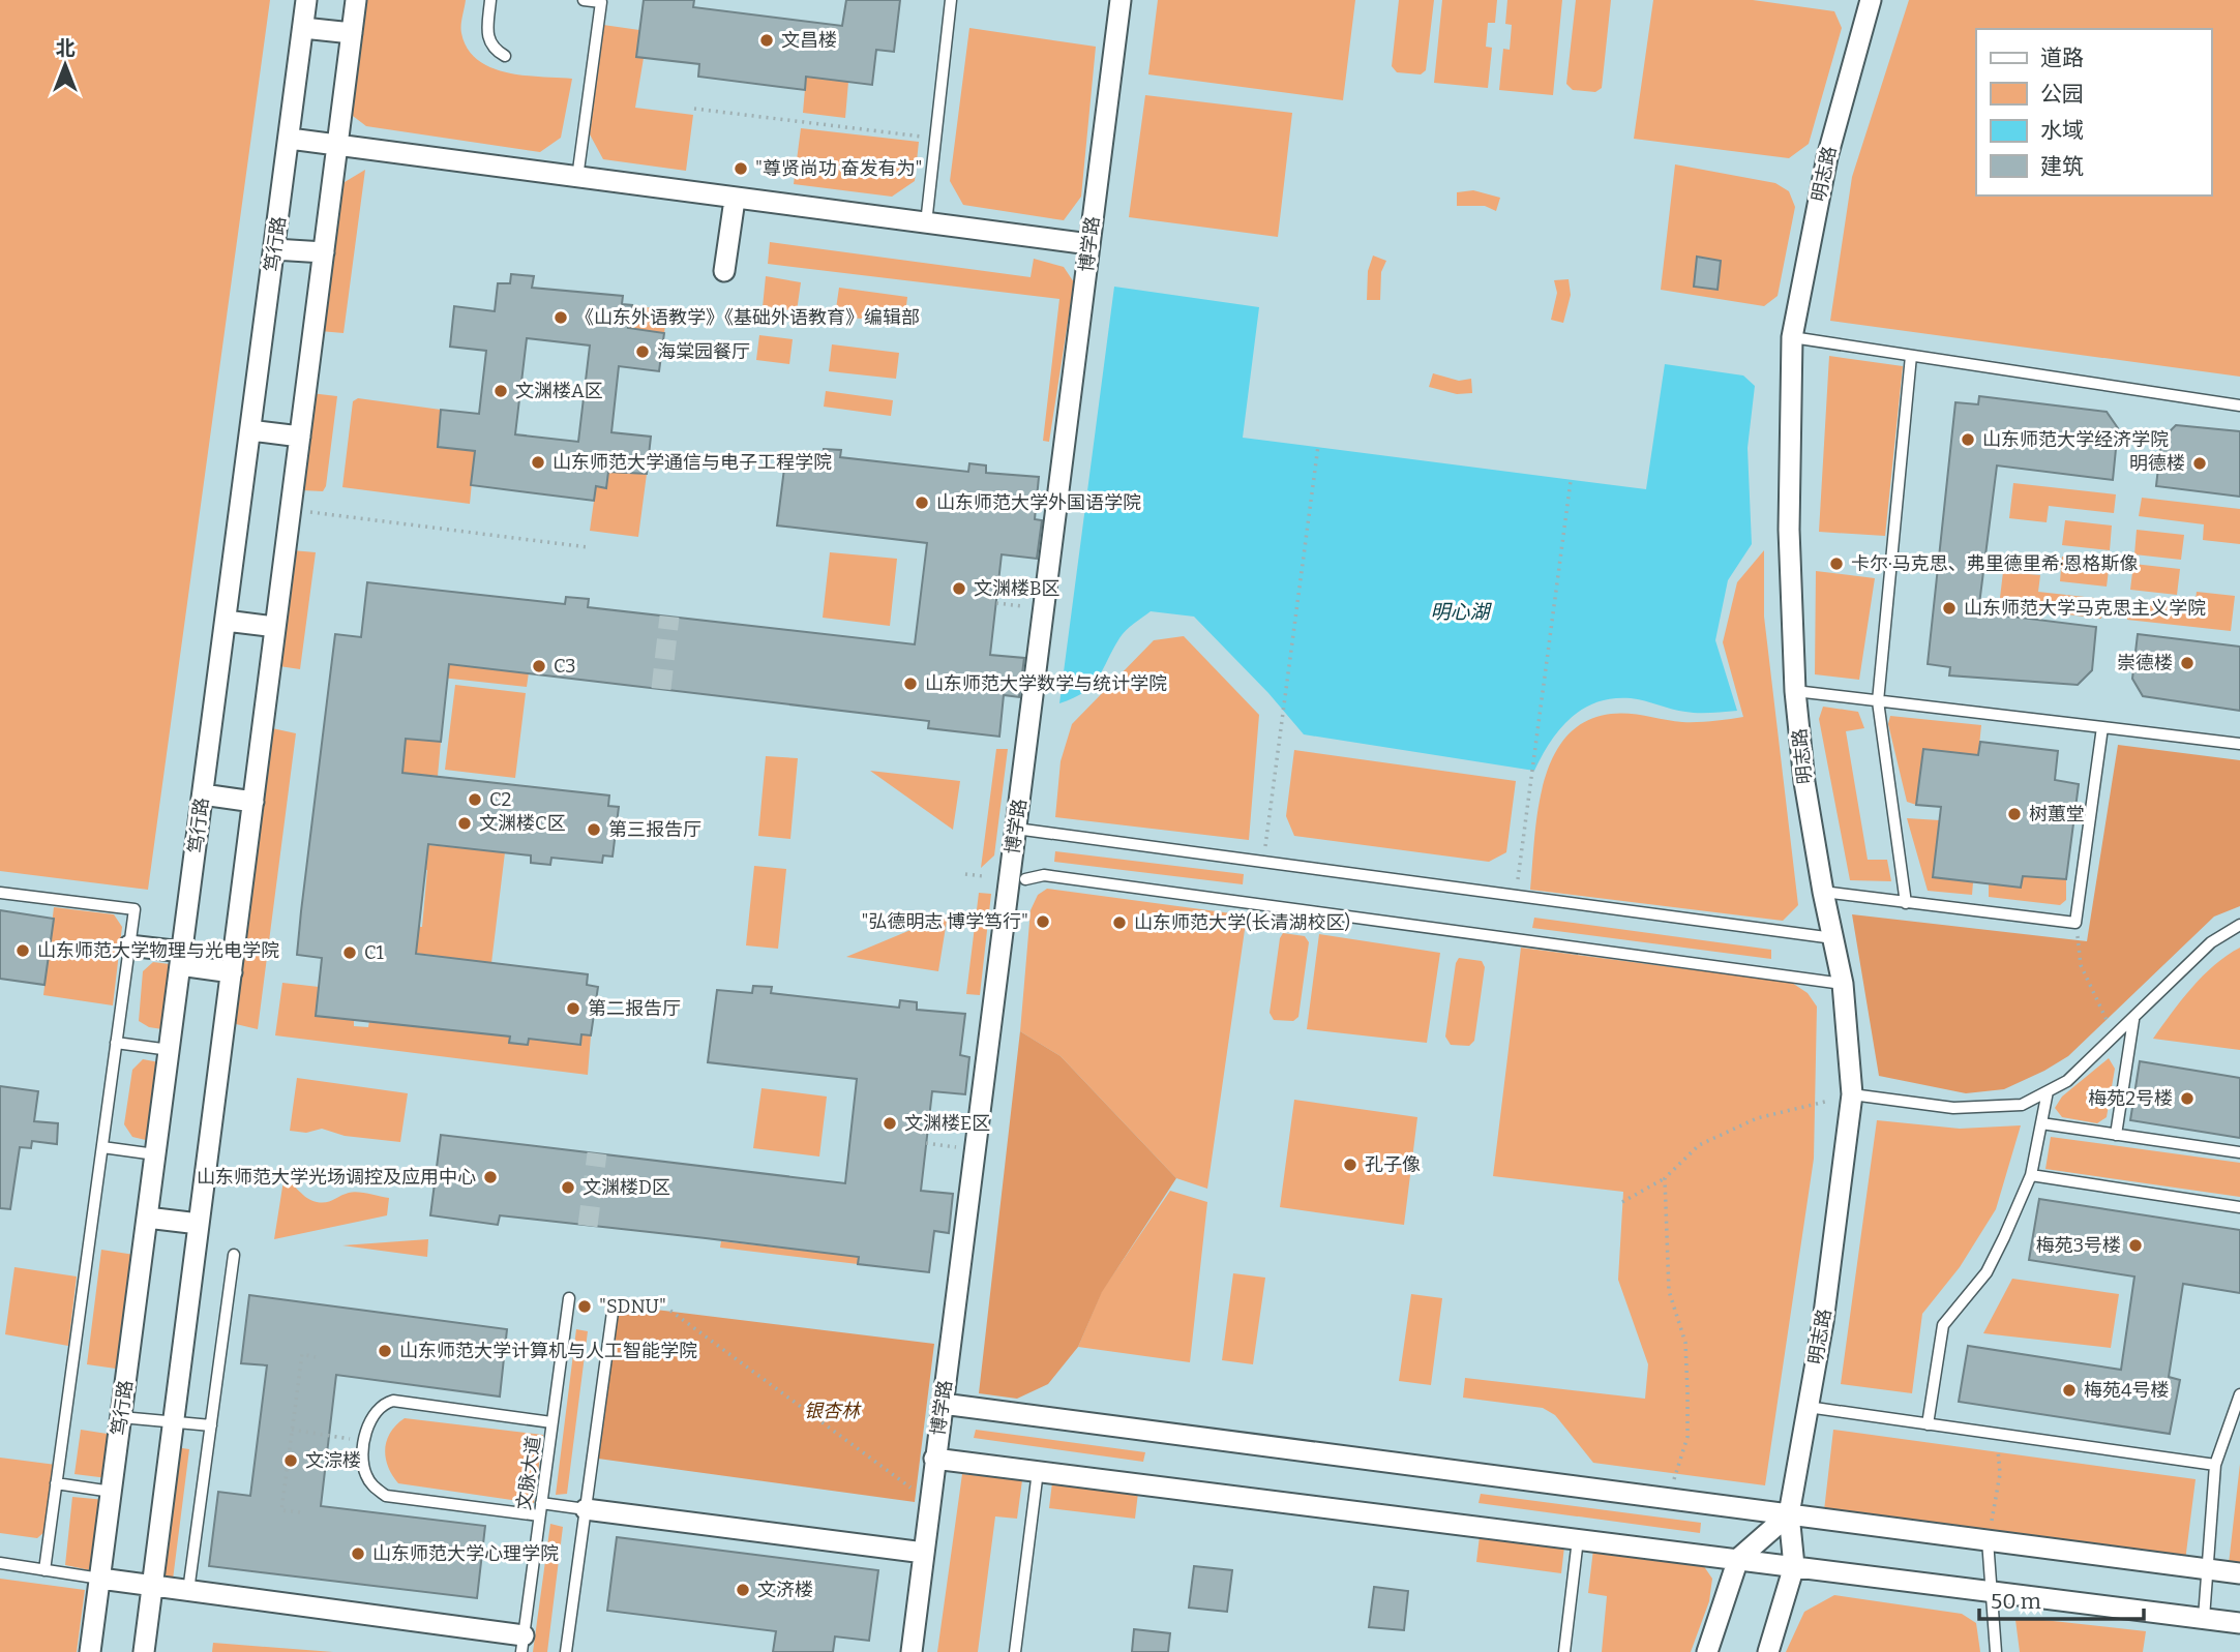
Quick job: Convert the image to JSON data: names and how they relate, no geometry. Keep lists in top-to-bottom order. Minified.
{"streets":{"street":["明志路","笃行路","博学路"],"lane":["文脉大道"]},"water":["明心湖"],"parks":["银杏林"],"places":["文昌楼","\"尊贤尚功 奋发有为\"","《山东外语教学》《基础外语教育》编辑部","海棠园餐厅","文渊楼A区","山东师范大学经济学院","山东师范大学通信与电子工程学院","明德楼","山东师范大学外国语学院","卡尔·马克思、弗里德里希·恩格斯像","文渊楼B区","山东师范大学马克思主义学院","崇德楼","C3","山东师范大学数学与统计学院","C2","树蕙堂","文渊楼C区","第三报告厅","\"弘德明志 博学笃行\"","山东师范大学(长清湖校区)","山东师范大学物理与光电学院","C1","第二报告厅","梅苑2号楼","文渊楼E区","孔子像","山东师范大学光场调控及应用中心","文渊楼D区","梅苑3号楼","\"SDNU\"","山东师范大学计算机与人工智能学院","梅苑4号楼","文淙楼","山东师范大学心理学院","文济楼"],"legend":["道路","公园","水域","建筑"],"scale_bar":"50 m","north":"top"}
